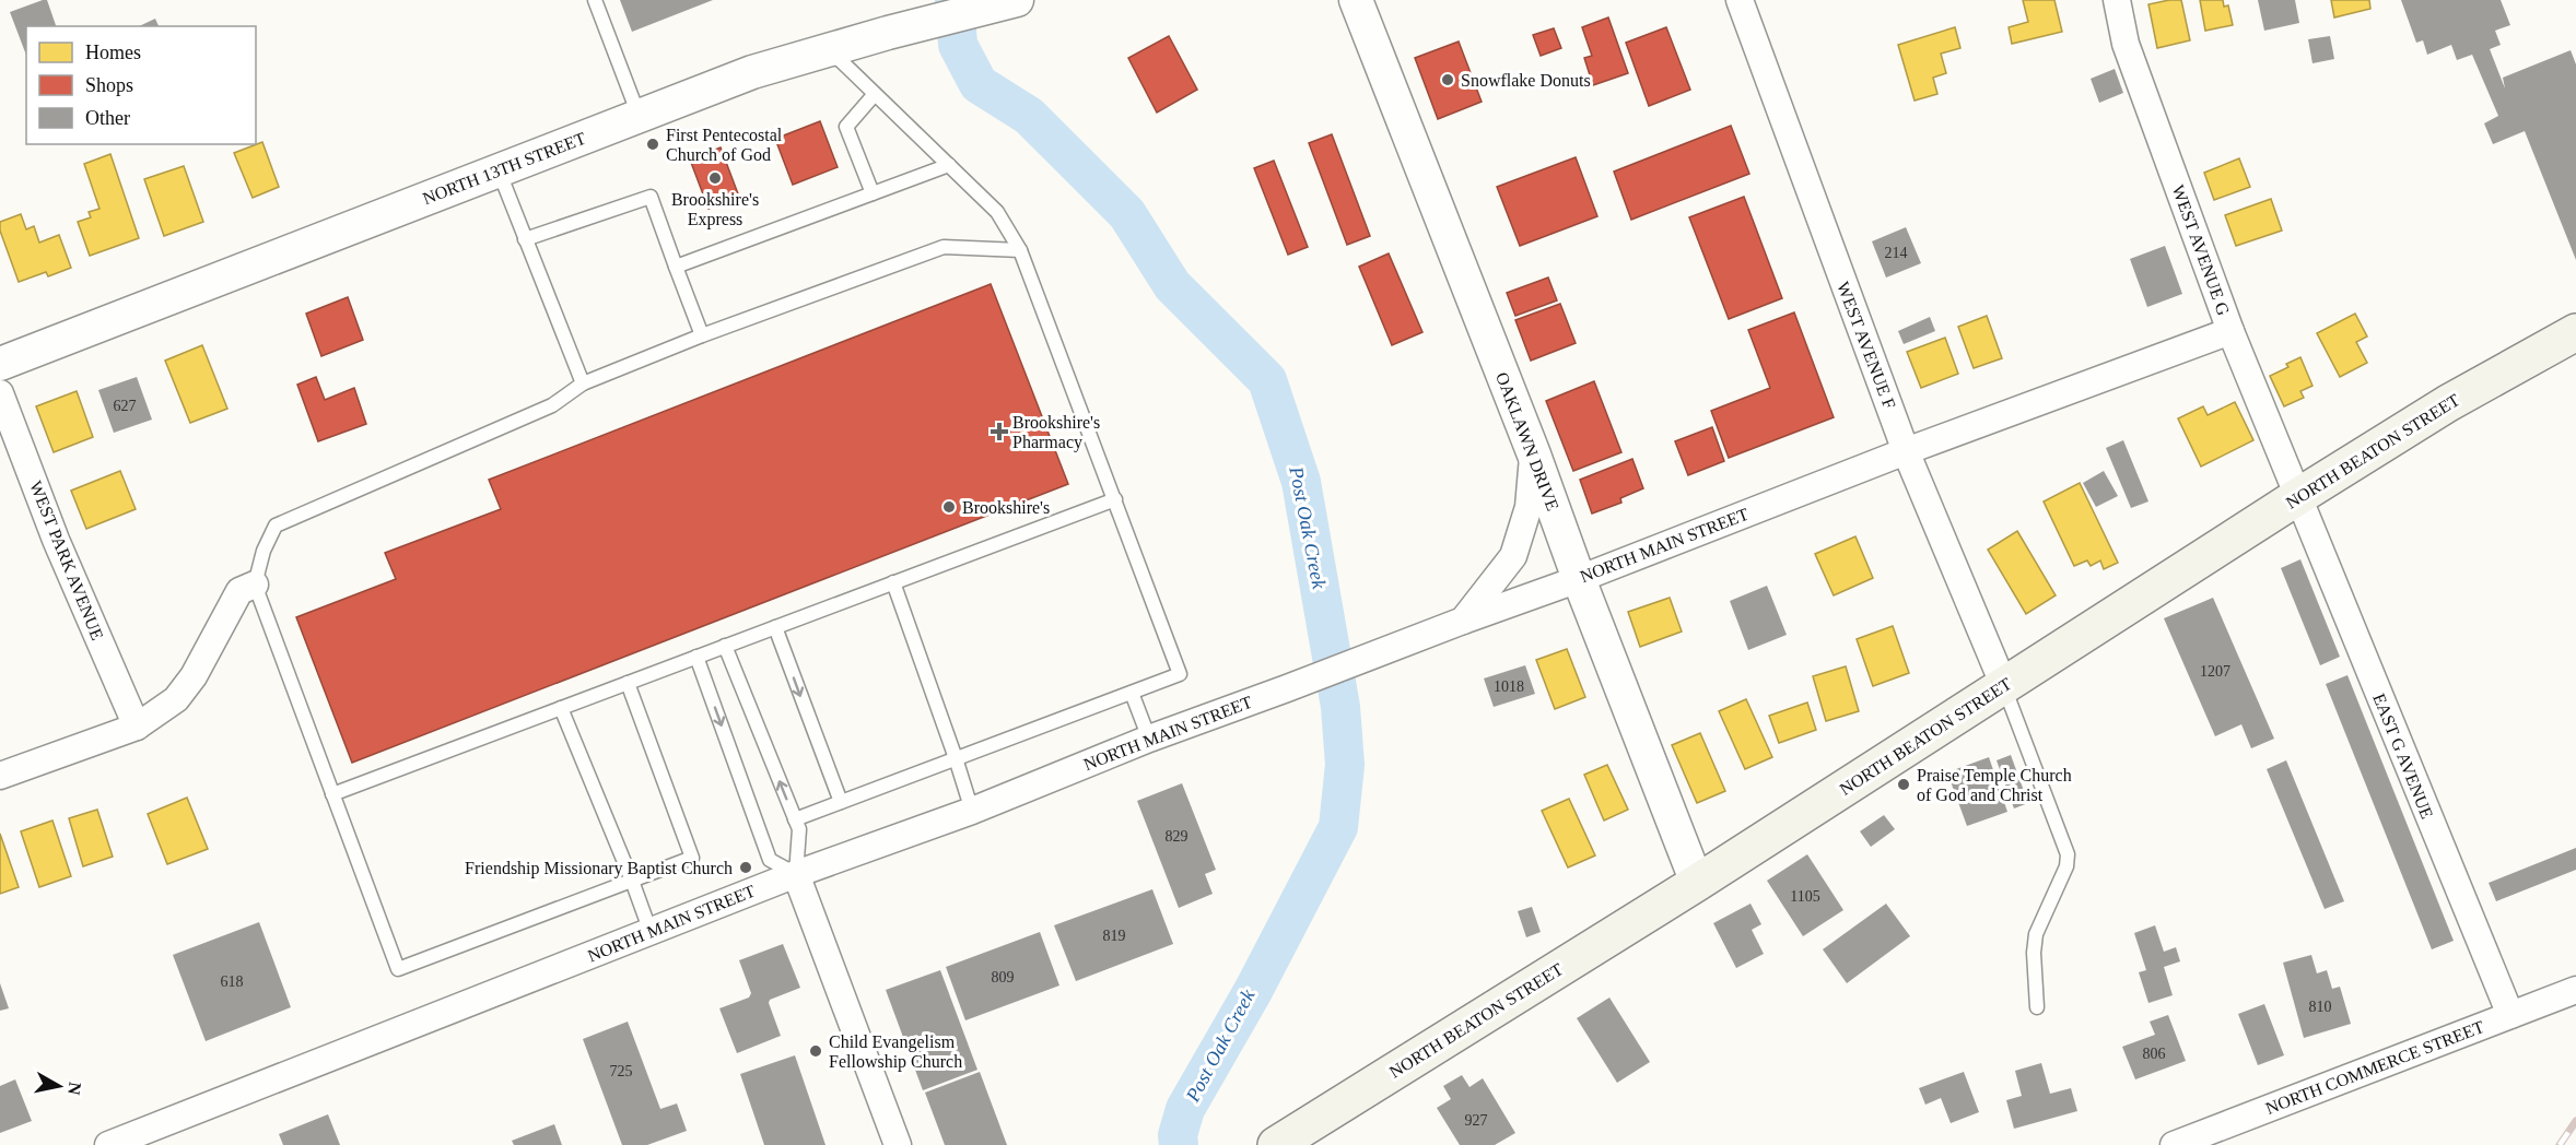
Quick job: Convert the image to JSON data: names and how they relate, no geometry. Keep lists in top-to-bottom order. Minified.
{"streets":{"main road":["NORTH BEATON STREET"],"street":["NORTH 13TH STREET","WEST AVENUE G","WEST AVENUE F","OAKLAWN DRIVE","NORTH MAIN STREET","WEST PARK AVENUE","EAST G AVENUE","NORTH COMMERCE STREET"]},"crossings":[["WEST AVENUE G","NORTH BEATON STREET"],["WEST AVENUE G","NORTH MAIN STREET"],["WEST AVENUE G","EAST G AVENUE"],["WEST AVENUE F","NORTH BEATON STREET"],["WEST AVENUE F","NORTH MAIN STREET"],["OAKLAWN DRIVE","NORTH BEATON STREET"],["OAKLAWN DRIVE","NORTH MAIN STREET"],["NORTH BEATON STREET","EAST G AVENUE"],["EAST G AVENUE","NORTH COMMERCE STREET"]],"water":["Post Oak Creek"],"places":{"other":["Snowflake Donuts","First Pentecostal Church of God","Brookshire's Express","Brookshire's","Praise Temple Church of God and Christ","Friendship Missionary Baptist Church","Child Evangelism Fellowship Church"],"health":["Brookshire's Pharmacy"]},"house_numbers":["214","627","1207","1018","829","1105","819","809","618","810","806","725","927"],"legend":["Homes","Shops","Other"],"north":"right"}
